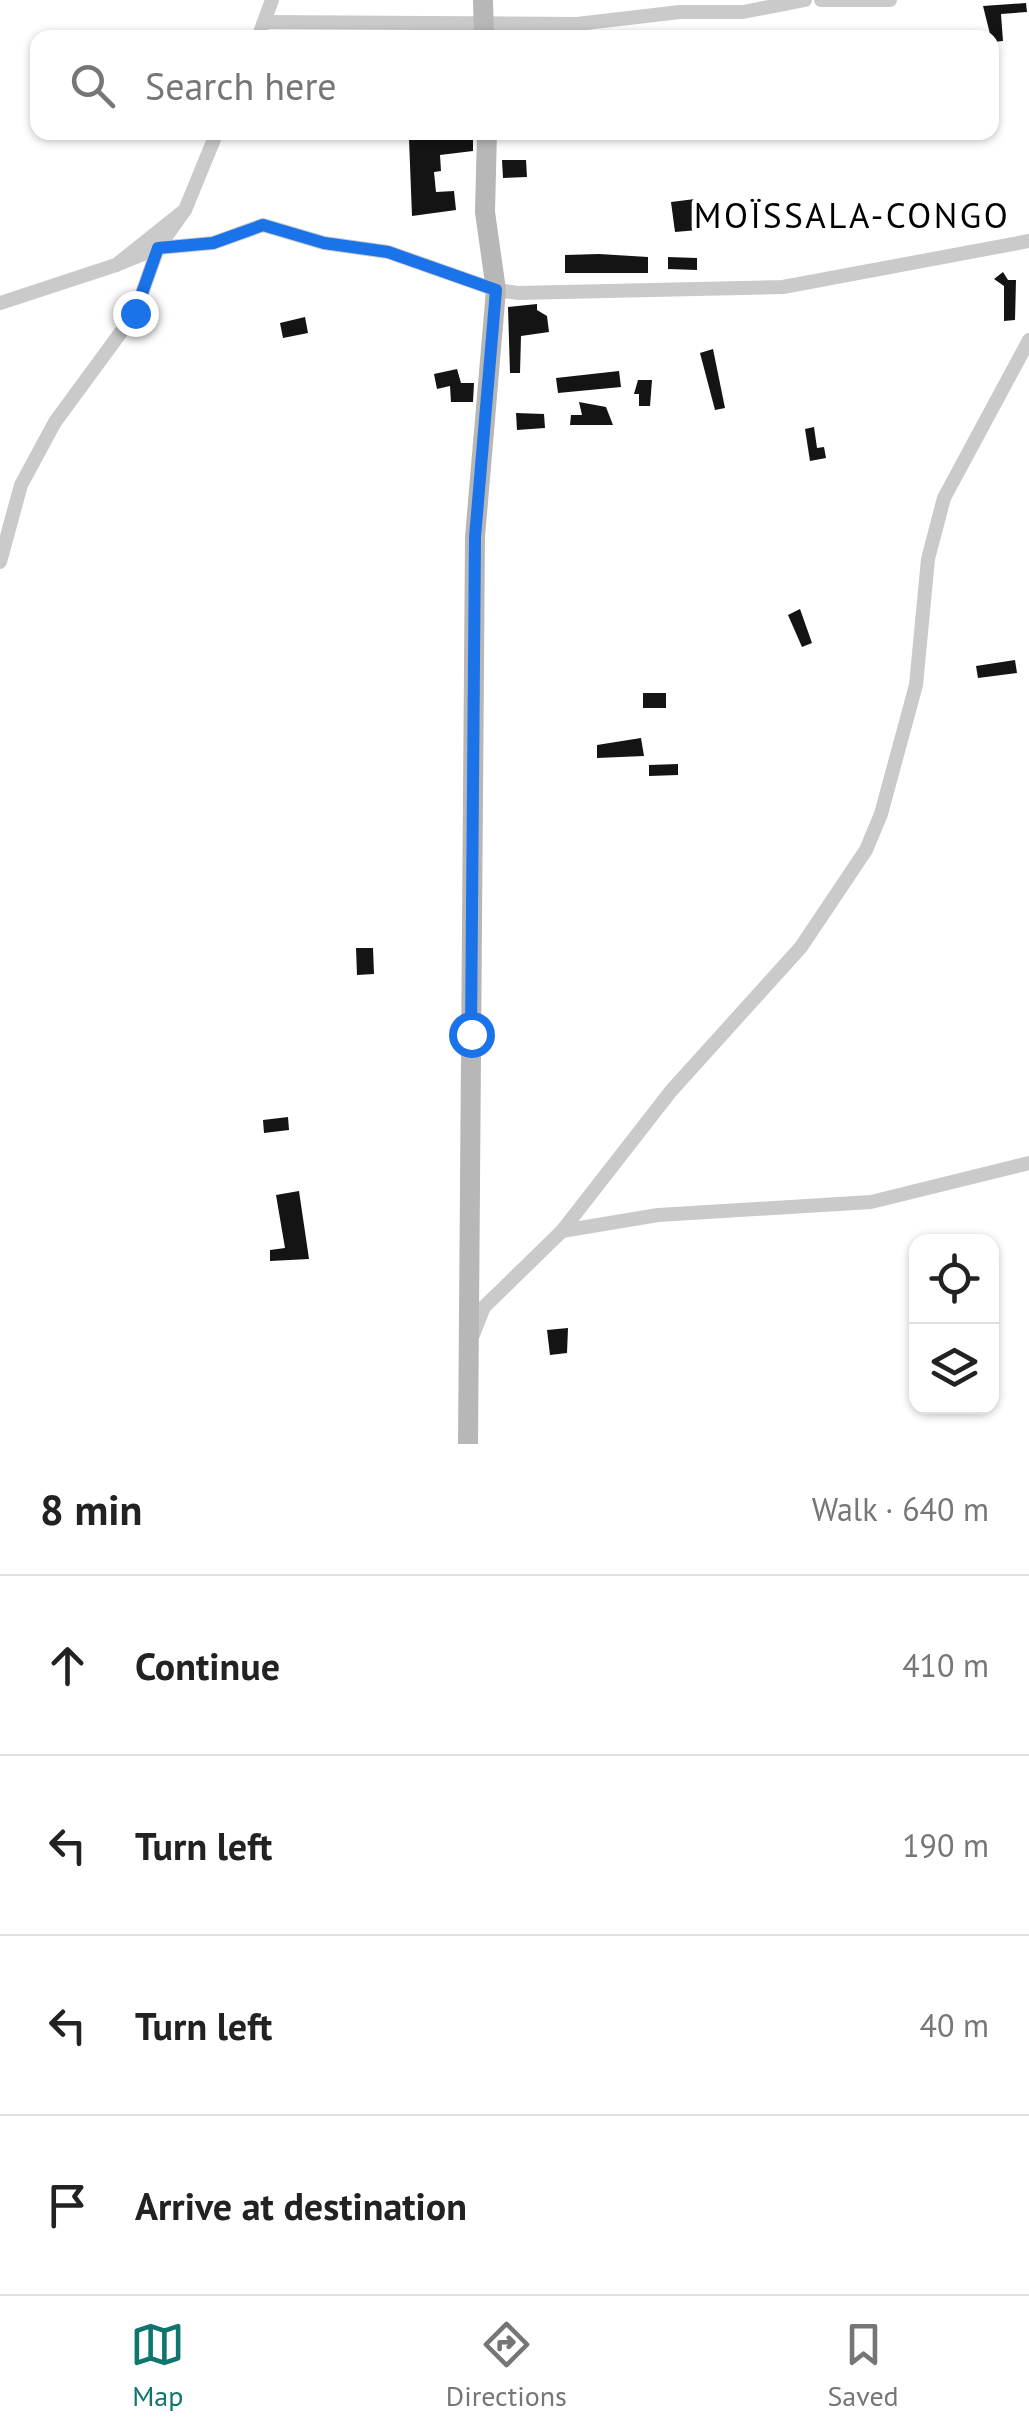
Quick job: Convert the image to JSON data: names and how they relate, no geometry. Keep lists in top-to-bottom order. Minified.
{"districts":["MOÏSSALA-CONGO"],"page":{"search":"Search here","heading":["8 min","Walk · 640 m"],"list":[["Continue","410 m"],["Turn left","190 m"],["Turn left","40 m"],"Arrive at destination"],"nav":["Map","Directions","Saved"]}}
